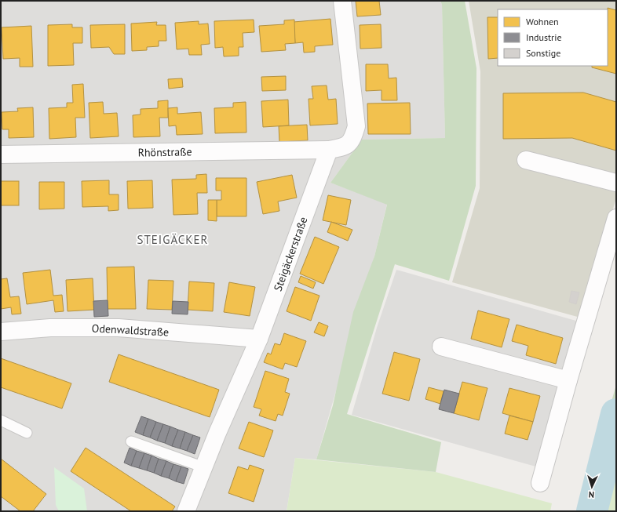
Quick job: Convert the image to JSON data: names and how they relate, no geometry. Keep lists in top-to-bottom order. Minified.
{"streets":{"street":["Rhönstraße","Steigäckerstraße","Odenwaldstraße"]},"crossings":[["Rhönstraße","Steigäckerstraße"],["Steigäckerstraße","Odenwaldstraße"]],"districts":["STEIGÄCKER"],"legend":["Wohnen","Industrie","Sonstige"],"north":"bottom"}
